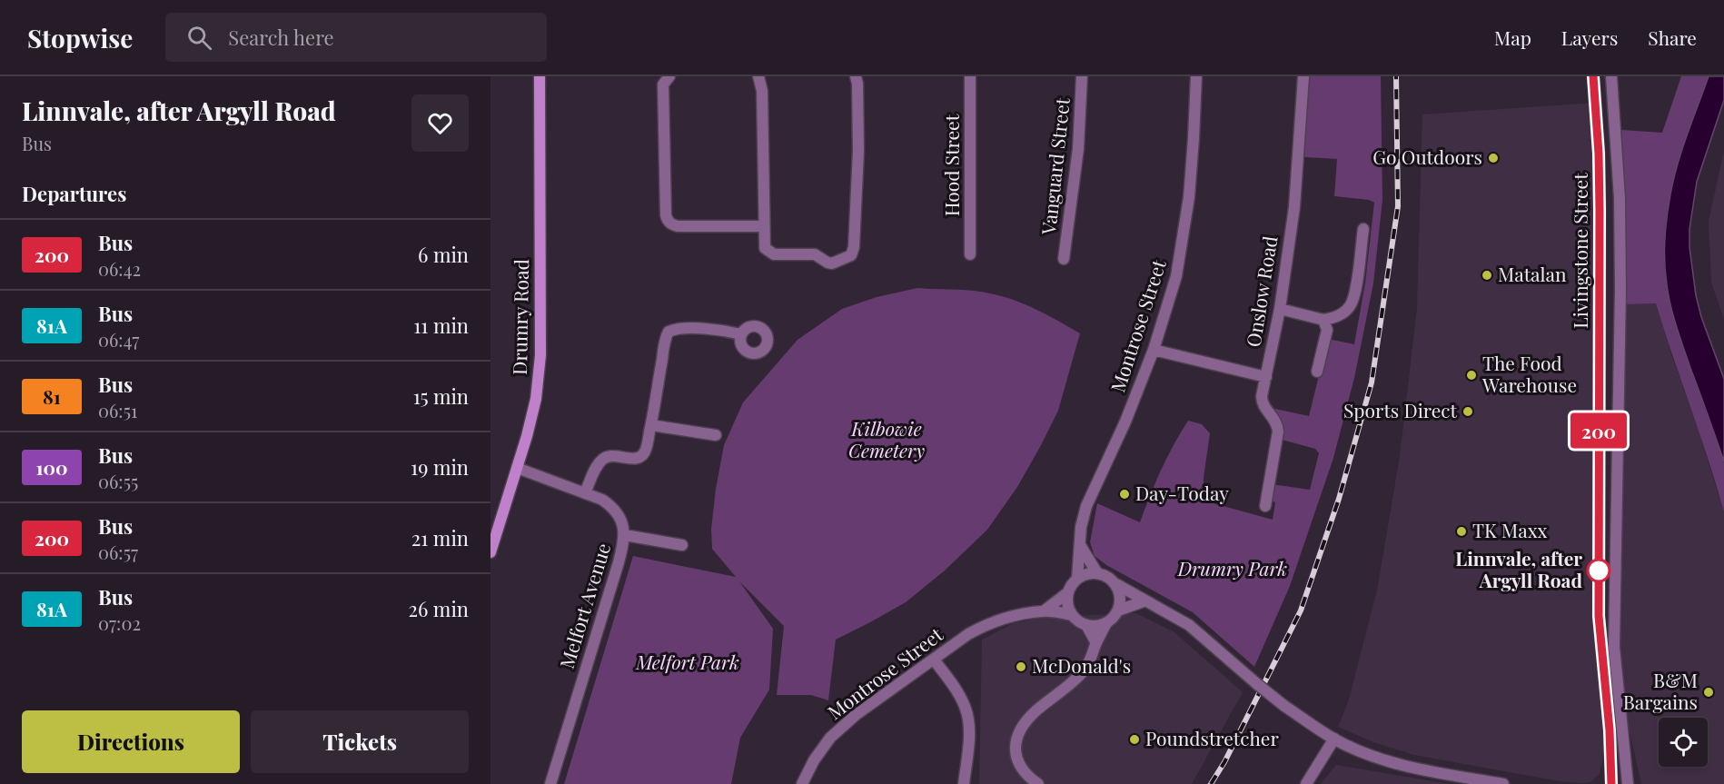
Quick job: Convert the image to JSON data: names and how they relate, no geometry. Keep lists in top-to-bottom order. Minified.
{"streets":{"main road":["Drumry Road"],"street":["Hood Street","Vanguard Street","Livingstone Street","Onslow Road","Montrose Street","Melfort Avenue"]},"crossings":[["Drumry Road","Melfort Avenue"]],"parks":["Kilbowie Cemetery","Drumry Park","Melfort Park"],"places":["Go Outdoors","Matalan","The Food Warehouse","Sports Direct","Day-Today","TK Maxx","Linnvale, after Argyll Road","McDonald's","B&M Bargains","Poundstretcher"],"lines":["bus line 200"],"page":{"header":"Stopwise","search":"Search here","nav":["Map","Layers","Share"],"heading":[["Linnvale, after Argyll Road","Bus"],"Departures"],"on_map":"200","list":[{"mark":"200","name":"Bus","note":"06:42","value":"6 min"},{"mark":"81A","name":"Bus","note":"06:47","value":"11 min"},{"mark":"81","name":"Bus","note":"06:51","value":"15 min"},{"mark":"100","name":"Bus","note":"06:55","value":"19 min"},{"mark":"200","name":"Bus","note":"06:57","value":"21 min"},{"mark":"81A","name":"Bus","note":"07:02","value":"26 min"}],"buttons":["Directions","Tickets"]}}
